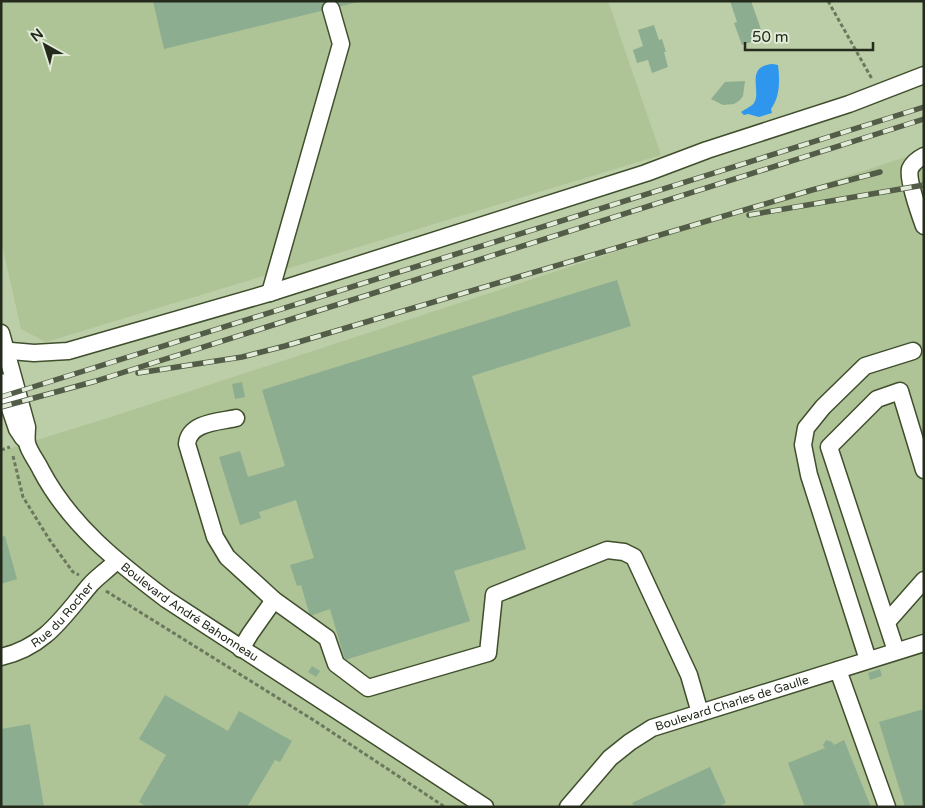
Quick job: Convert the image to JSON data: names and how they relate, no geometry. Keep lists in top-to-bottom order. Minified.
{"streets":{"street":["Boulevard André Bahonneau","Rue du Rocher","Boulevard Charles de Gaulle"]},"crossings":[["Boulevard André Bahonneau","Rue du Rocher"]],"scale_bar":"50 m","north":"top left"}
